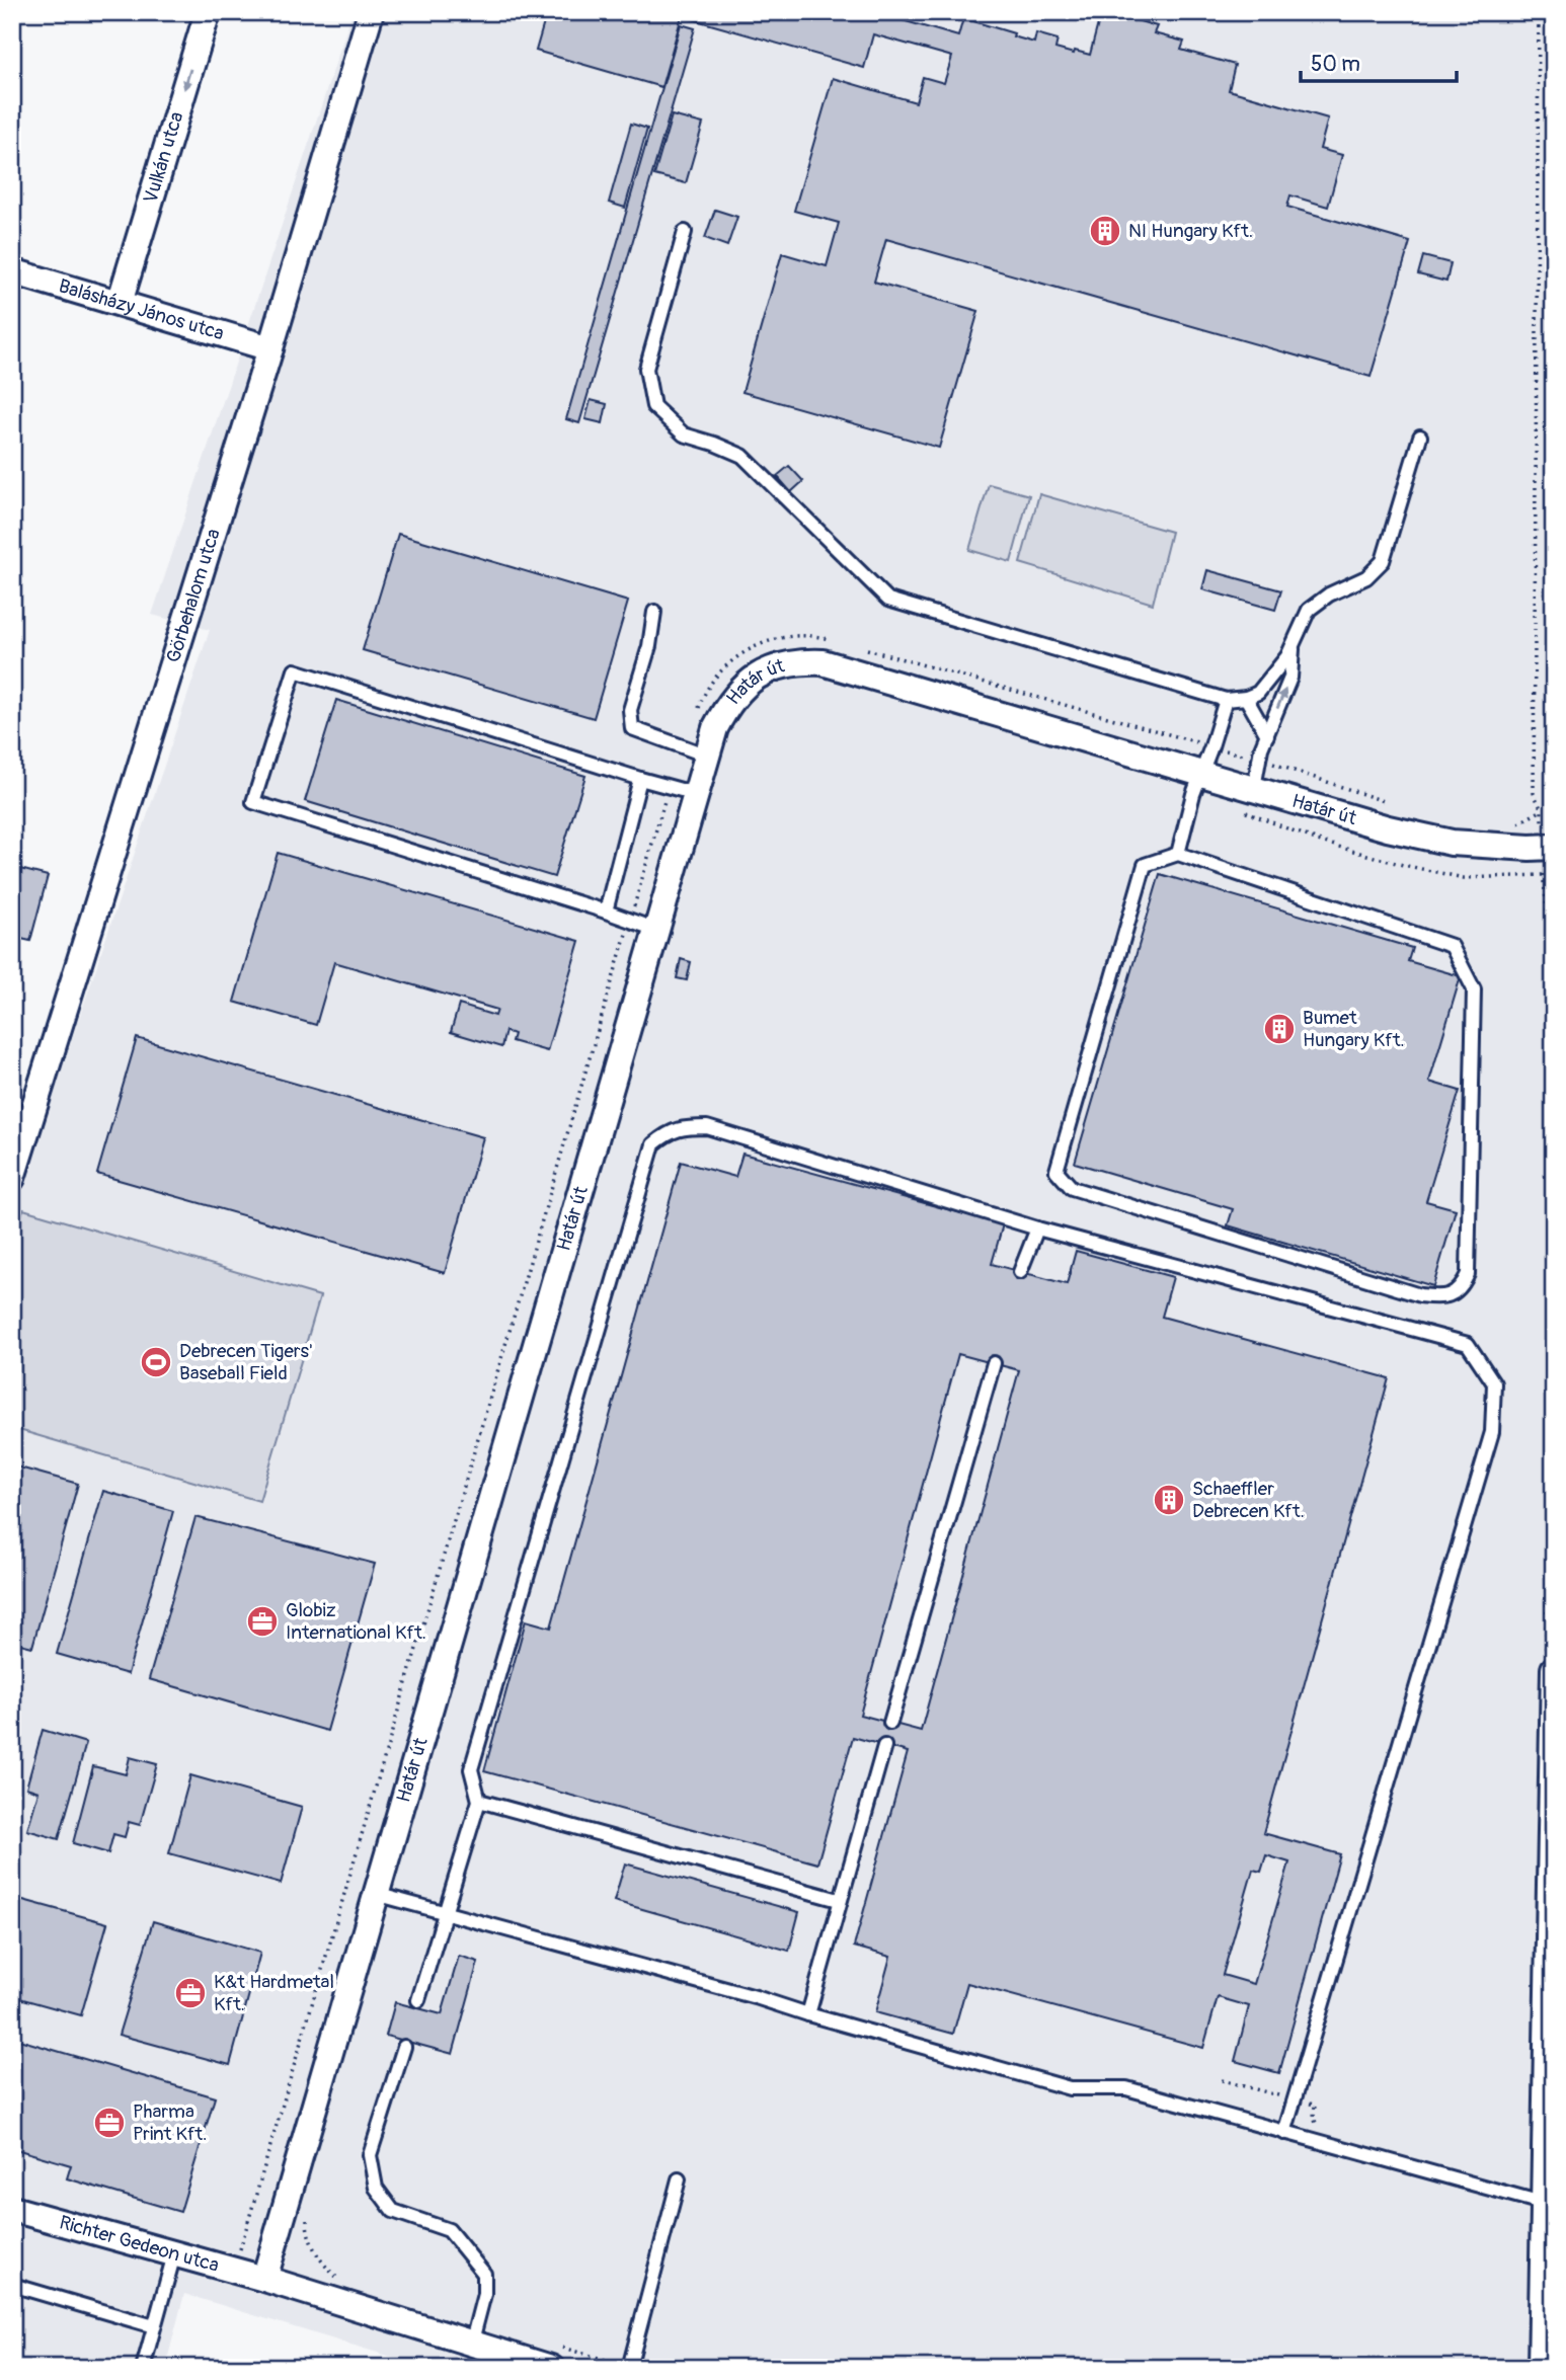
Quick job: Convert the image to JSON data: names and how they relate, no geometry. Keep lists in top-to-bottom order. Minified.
{"streets":{"street":["Vulkán utca","Balásházy János utca","Görbehalom utca","Határ út","Richter Gedeon utca"]},"crossings":[["Vulkán utca","Balásházy János utca"],["Balásházy János utca","Görbehalom utca"],["Határ út","Richter Gedeon utca"]],"one_way":["Vulkán utca"],"places":{"building":["NI Hungary Kft.","Bumet Hungary Kft.","Schaeffler Debrecen Kft."],"sports":["Debrecen Tigers' Baseball Field"],"office":["Globiz International Kft.","K&t Hardmetal Kft.","Pharma Print Kft."]},"scale_bar":"50 m"}
